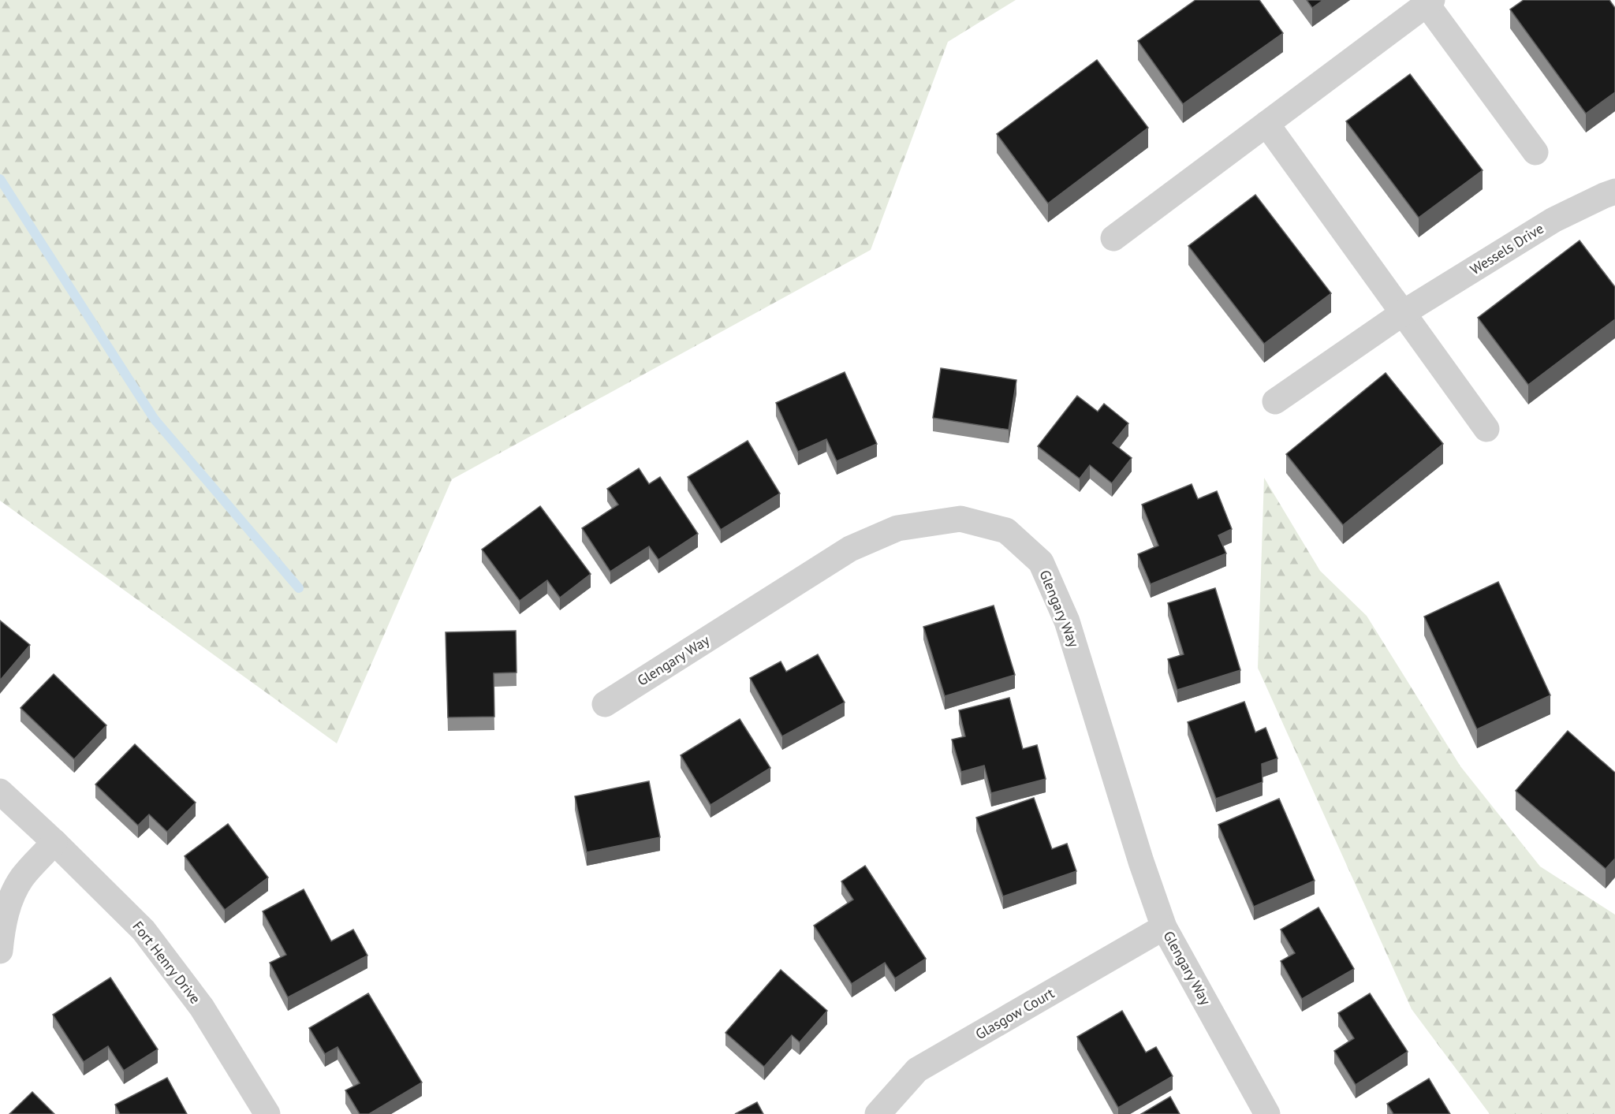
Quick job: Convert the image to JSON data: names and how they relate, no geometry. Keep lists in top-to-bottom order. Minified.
{"streets":{"street":["Wessels Drive","Glengary Way","Fort Henry Drive","Glasgow Court"]},"crossings":[["Glengary Way","Glasgow Court"]]}
